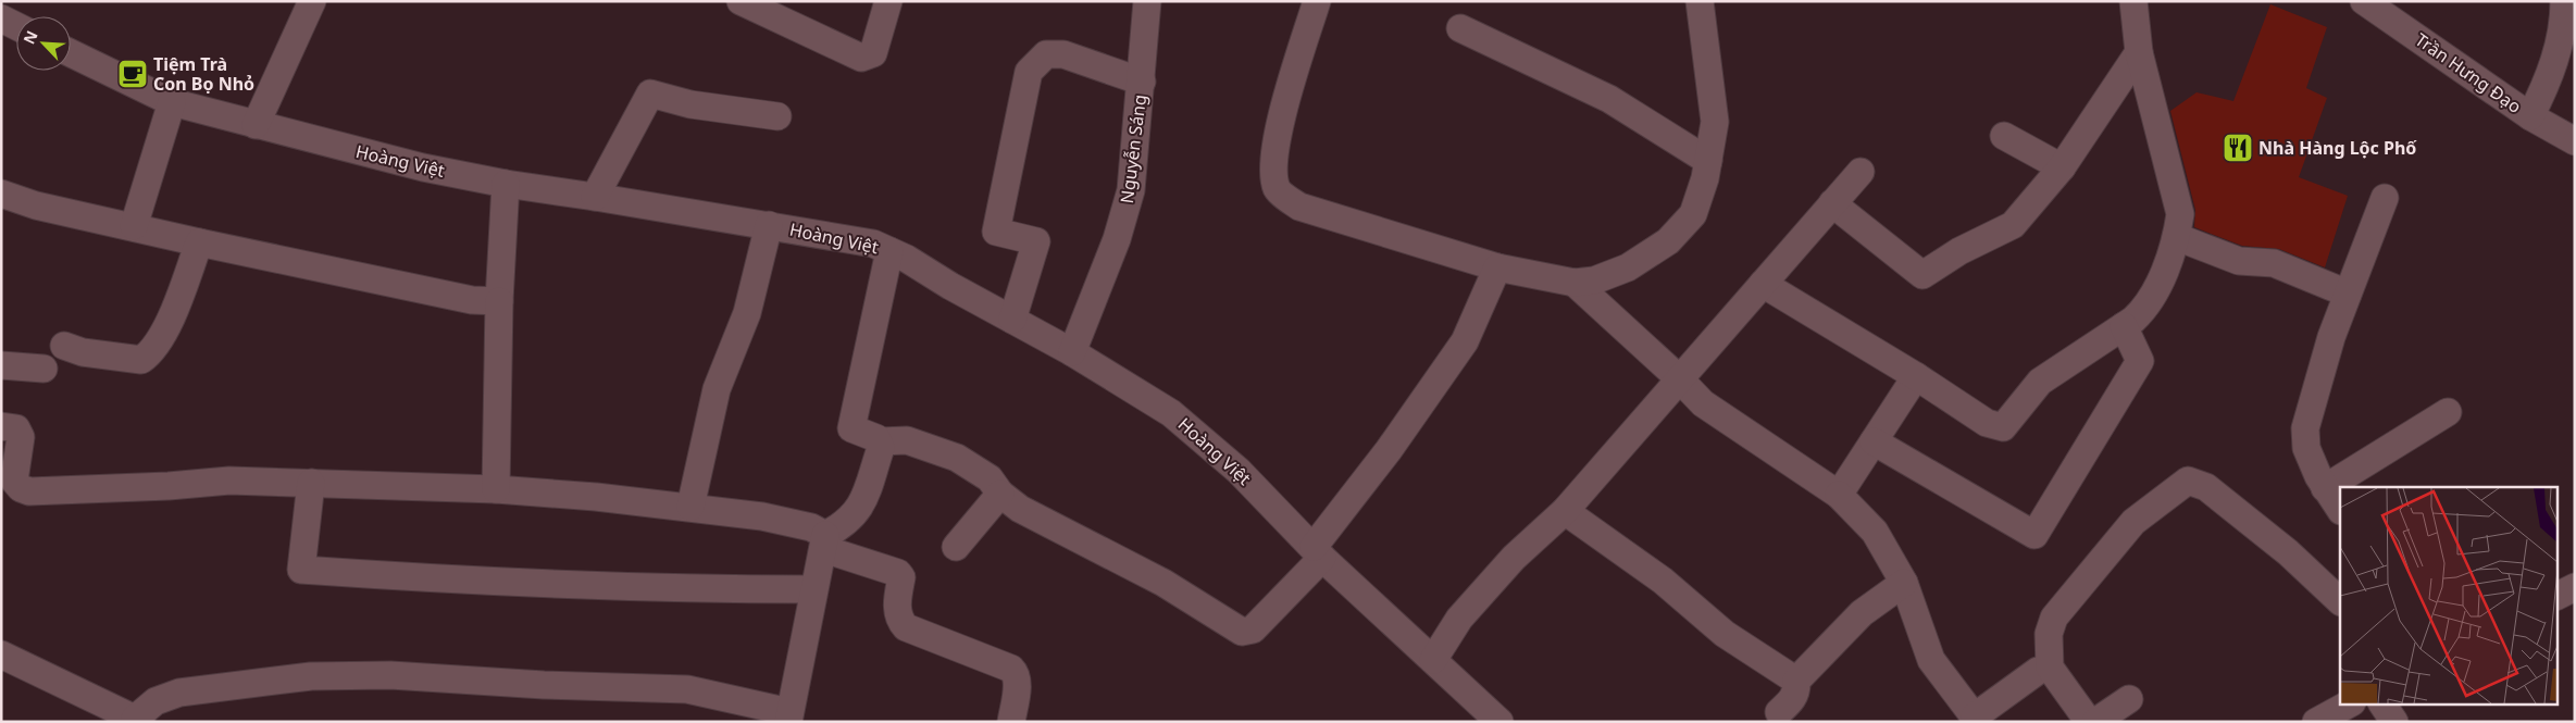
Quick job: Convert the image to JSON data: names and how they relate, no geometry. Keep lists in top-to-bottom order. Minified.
{"streets":{"street":["Trần Hưng Đạo","Nguyễn Sáng","Hoàng Việt"]},"crossings":[["Nguyễn Sáng","Hoàng Việt"]],"places":{"cafe":["Tiệm Trà Con Bọ Nhỏ"],"restaurant":["Nhà Hàng Lộc Phố"]},"north":"top left"}
